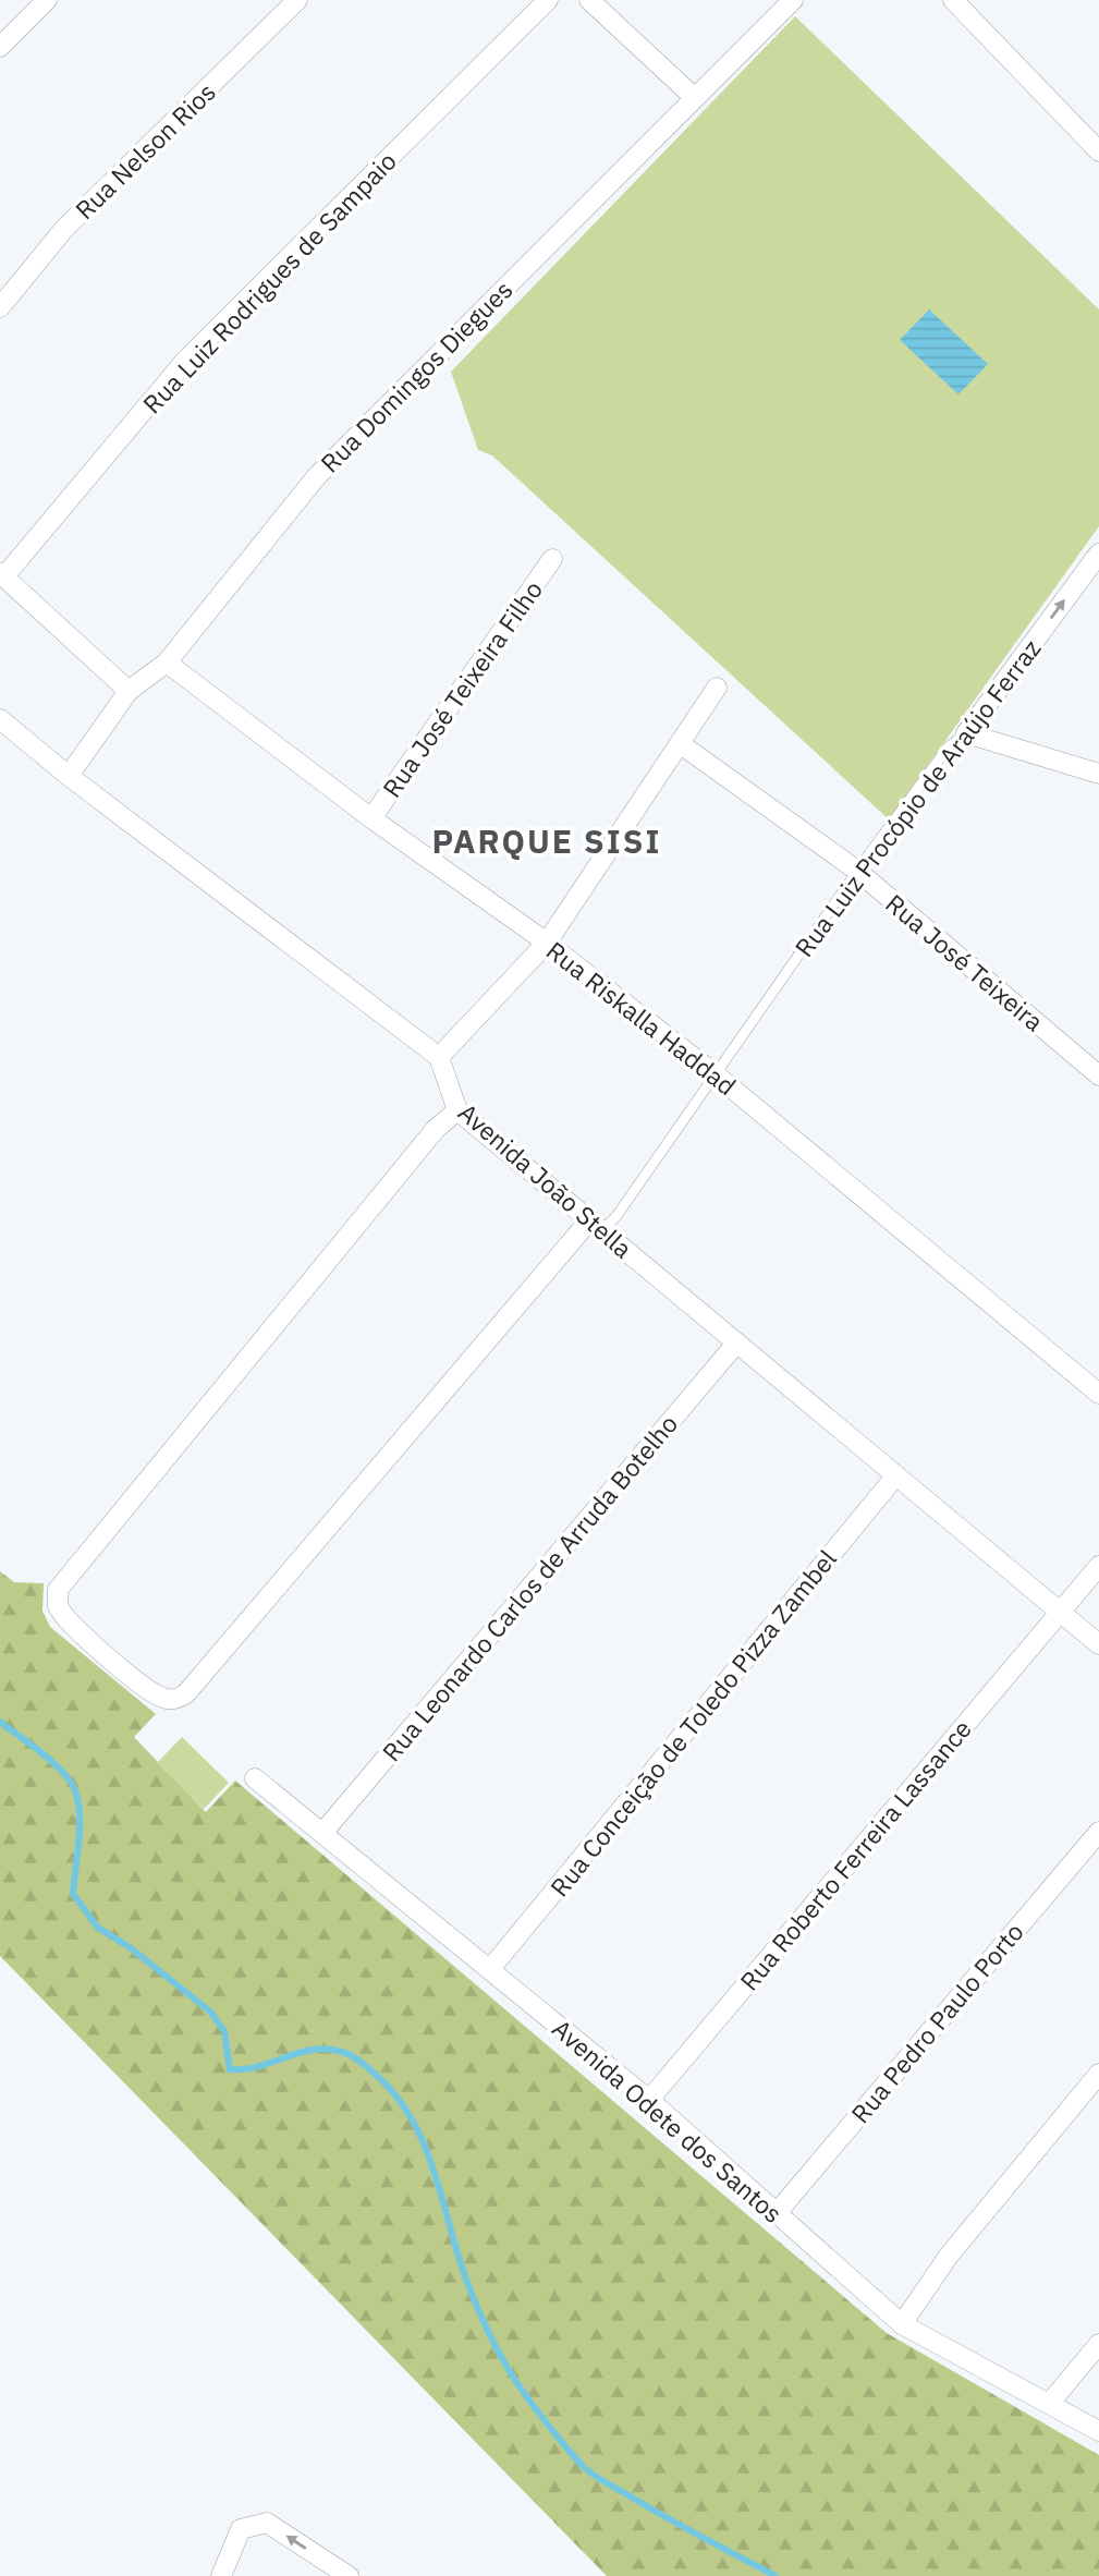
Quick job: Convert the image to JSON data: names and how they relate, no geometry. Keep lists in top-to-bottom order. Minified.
{"streets":{"street":["Rua Nelson Rios","Rua Luiz Rodrigues de Sampaio","Rua Domingos Diegues","Rua José Teixeira Filho","Rua Luiz Procópio de Araújo Ferraz","Rua José Teixeira","Rua Riskalla Haddad","Avenida João Stella","Rua Leonardo Carlos de Arruda Botelho","Rua Conceição de Toledo Pizza Zambel","Rua Roberto Ferreira Lassance","Rua Pedro Paulo Porto","Avenida Odete dos Santos"]},"crossings":[["Rua Domingos Diegues","Rua Riskalla Haddad"],["Rua José Teixeira Filho","Rua Riskalla Haddad"],["Rua Luiz Procópio de Araújo Ferraz","Rua José Teixeira"],["Rua Luiz Procópio de Araújo Ferraz","Rua Riskalla Haddad"],["Rua Luiz Procópio de Araújo Ferraz","Avenida João Stella"],["Avenida João Stella","Rua Leonardo Carlos de Arruda Botelho"],["Avenida João Stella","Rua Conceição de Toledo Pizza Zambel"],["Avenida João Stella","Rua Roberto Ferreira Lassance"],["Rua Leonardo Carlos de Arruda Botelho","Avenida Odete dos Santos"],["Rua Conceição de Toledo Pizza Zambel","Avenida Odete dos Santos"],["Rua Roberto Ferreira Lassance","Avenida Odete dos Santos"],["Rua Pedro Paulo Porto","Avenida Odete dos Santos"]],"districts":["PARQUE SISI"]}
